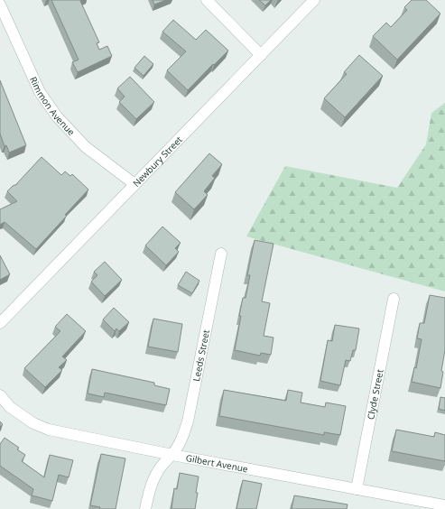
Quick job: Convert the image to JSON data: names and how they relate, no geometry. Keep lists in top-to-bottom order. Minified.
{"streets":{"street":["Rimmon Avenue","Newbury Street","Leeds Street","Clyde Street","Gilbert Avenue"]},"crossings":[["Rimmon Avenue","Newbury Street"],["Leeds Street","Gilbert Avenue"],["Clyde Street","Gilbert Avenue"]]}
